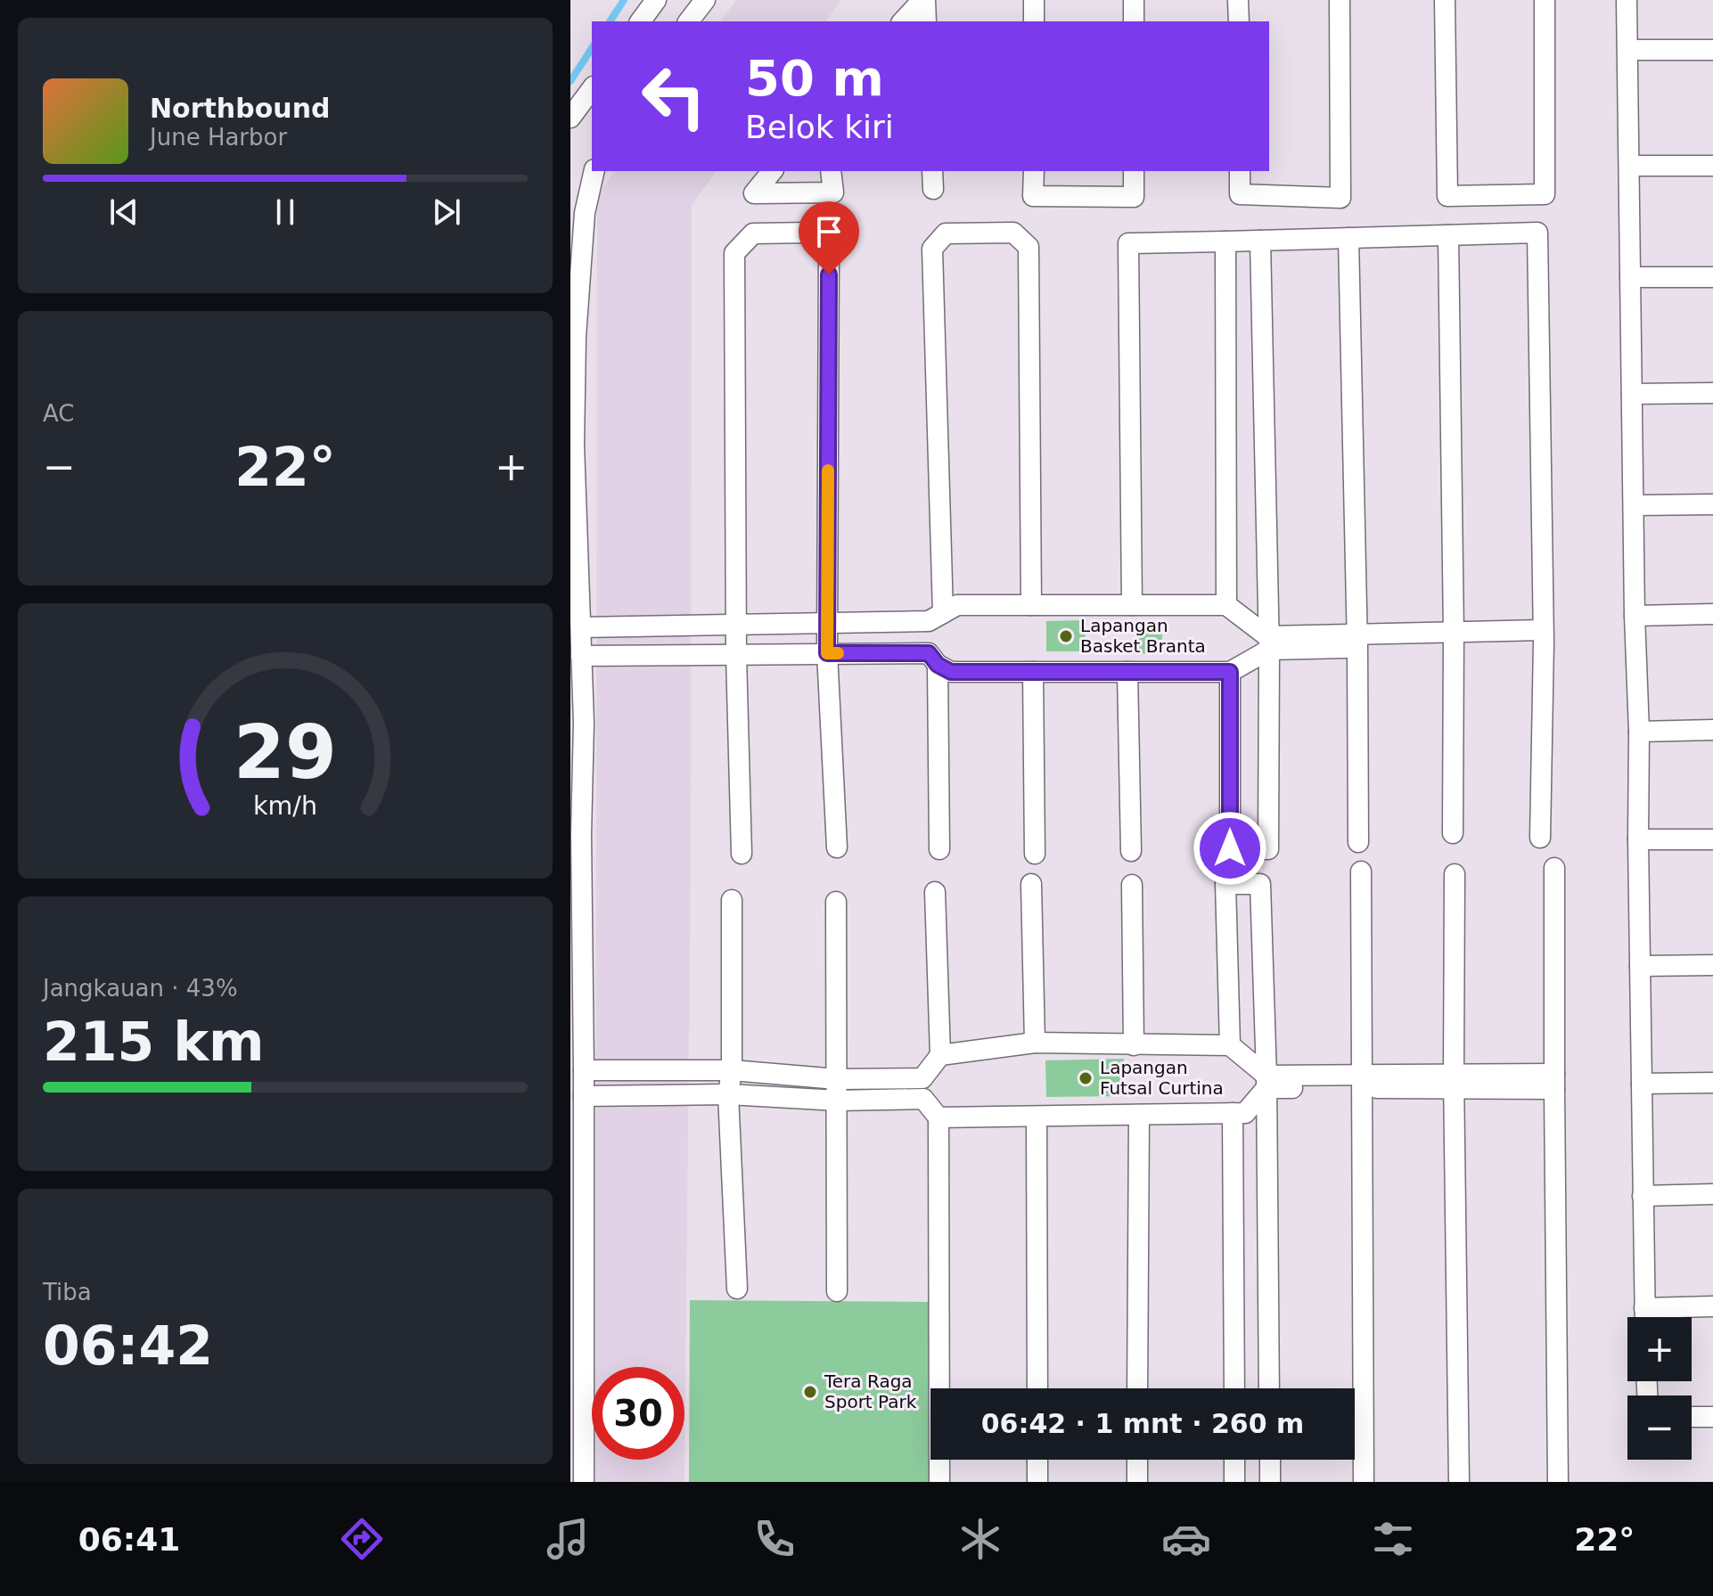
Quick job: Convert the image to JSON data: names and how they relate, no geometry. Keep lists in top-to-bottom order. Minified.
{"places":["Lapangan Basket Branta","Lapangan Futsal Curtina","Tera Raga Sport Park"],"page":{"turn":["50 m","Belok kiri"],"song":["Northbound","June Harbor"],"tile":["AC",["Jangkauan · 43%","215 km"],["Tiba","06:42"]],"heat":["−","22°","+"],"map_buttons":["+","−"],"limit":"30","trip":"06:42 · 1 mnt · 260 m","tabs":["06:41","22°"],"gauge":["29","km/h"]}}
